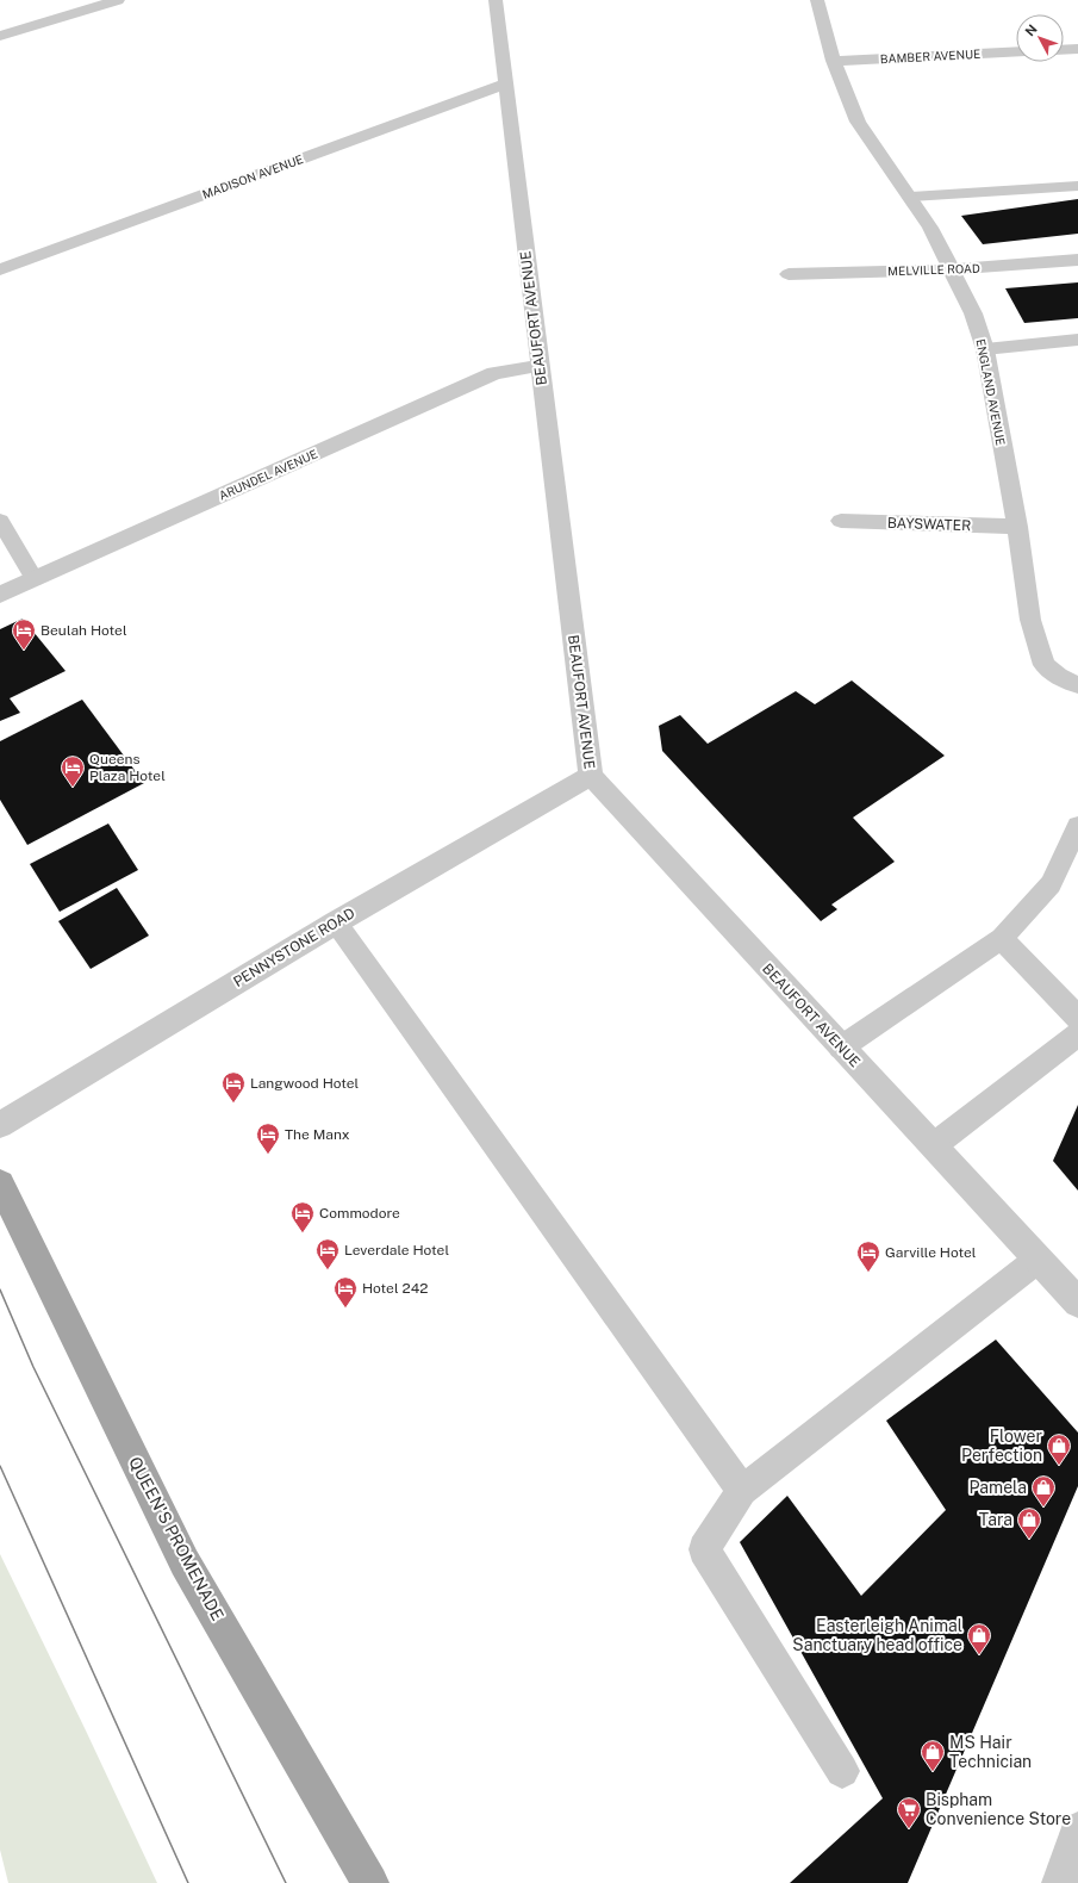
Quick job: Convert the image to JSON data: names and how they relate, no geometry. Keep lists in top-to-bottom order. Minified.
{"streets":{"main road":["QUEEN'S PROMENADE"],"street":["BAMBER AVENUE","MADISON AVENUE","MELVILLE ROAD","BEAUFORT AVENUE","ENGLAND AVENUE","ARUNDEL AVENUE","BAYSWATER","PENNYSTONE ROAD"]},"crossings":[["BAMBER AVENUE","ENGLAND AVENUE"],["MADISON AVENUE","BEAUFORT AVENUE"],["MELVILLE ROAD","ENGLAND AVENUE"],["BEAUFORT AVENUE","ARUNDEL AVENUE"],["BEAUFORT AVENUE","PENNYSTONE ROAD"],["ENGLAND AVENUE","BAYSWATER"]],"places":{"hotel":["Beulah Hotel","Queens Plaza Hotel","Langwood Hotel","The Manx","Commodore","Leverdale Hotel","Garville Hotel","Hotel 242"],"shop":["Flower Perfection","Pamela","Tara","Easterleigh Animal Sanctuary head office","MS Hair Technician"],"supermarket":["Bispham Convenience Store"]},"north":"top left"}
